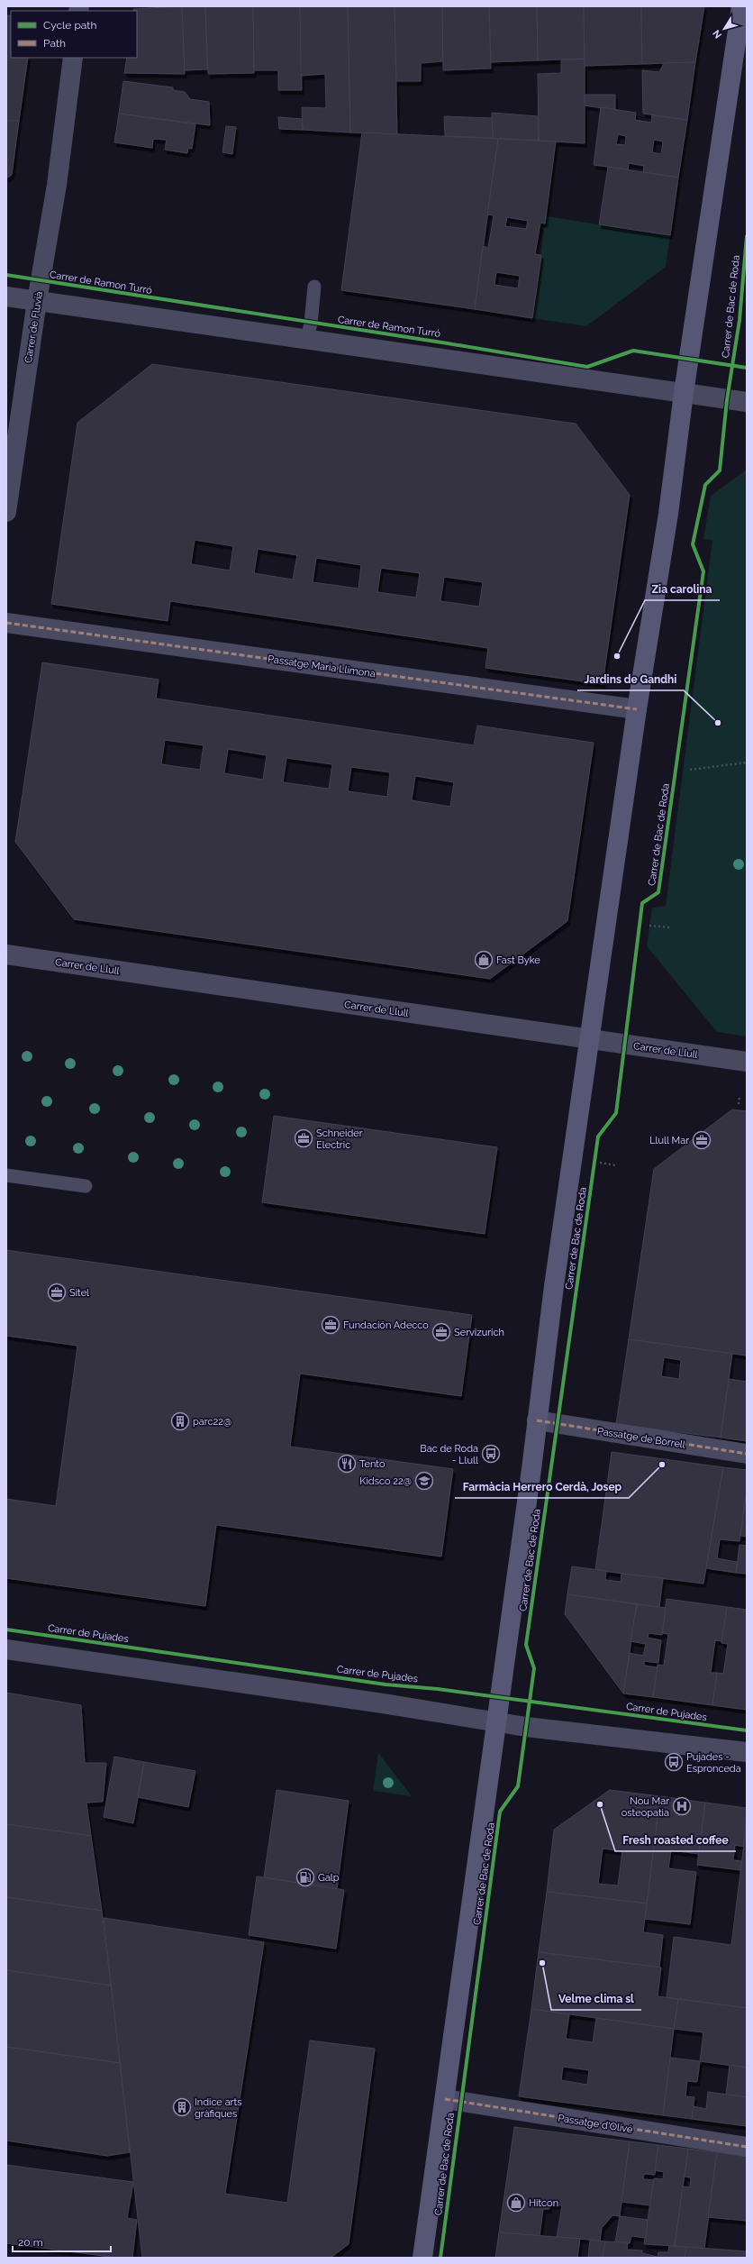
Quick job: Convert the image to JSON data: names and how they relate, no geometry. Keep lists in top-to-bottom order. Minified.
{"streets":{"main road":["Carrer de Bac de Roda"],"street":["Carrer de Fluvià","Passatge Maria Llimona","Carrer de Llull","Passatge de Borrell","Passatge d'Olivé"],"cycle path":["Carrer de Ramon Turró","Carrer de Pujades"]},"crossings":[["Carrer de Bac de Roda","Passatge Maria Llimona"],["Carrer de Bac de Roda","Carrer de Llull"],["Carrer de Bac de Roda","Passatge de Borrell"],["Carrer de Bac de Roda","Passatge d'Olivé"]],"places":{"other":["Zia carolina","Jardins de Gandhi","Farmàcia Herrero Cerdà, Josep","Fresh roasted coffee","Velme clima sl"],"shop":["Fast Byke","Hitcon"],"office":["Schneider Electric","Llull Mar","Sitel","Fundación Adecco","Servizurich"],"building":["parc22@","Indice arts gràfiques"],"bus stop":["Bac de Roda - Llull","Pujades - Espronceda"],"restaurant":["Tento"],"school or university":["Kidsco 22@"],"hospital":["Nou Mar osteopatia"],"fuel station":["Galp"]},"legend":["Cycle path","Path"],"scale_bar":"20 m","north":"bottom left"}
